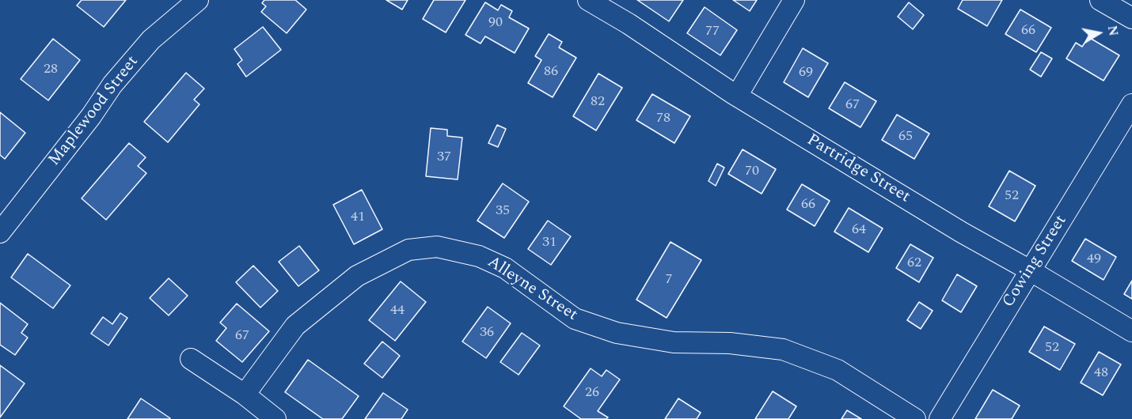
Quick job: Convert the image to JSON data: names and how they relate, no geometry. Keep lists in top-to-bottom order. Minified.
{"streets":{"street":["Maplewood Street","Partridge Street","Cowing Street","Alleyne Street"]},"crossings":[["Partridge Street","Cowing Street"]],"house_numbers":["90","66","77","28","86","69","82","67","78","65","37","70","52","66","35","41","64","31","49","62","7","44","36","67","52","48","26"],"north":"right"}
